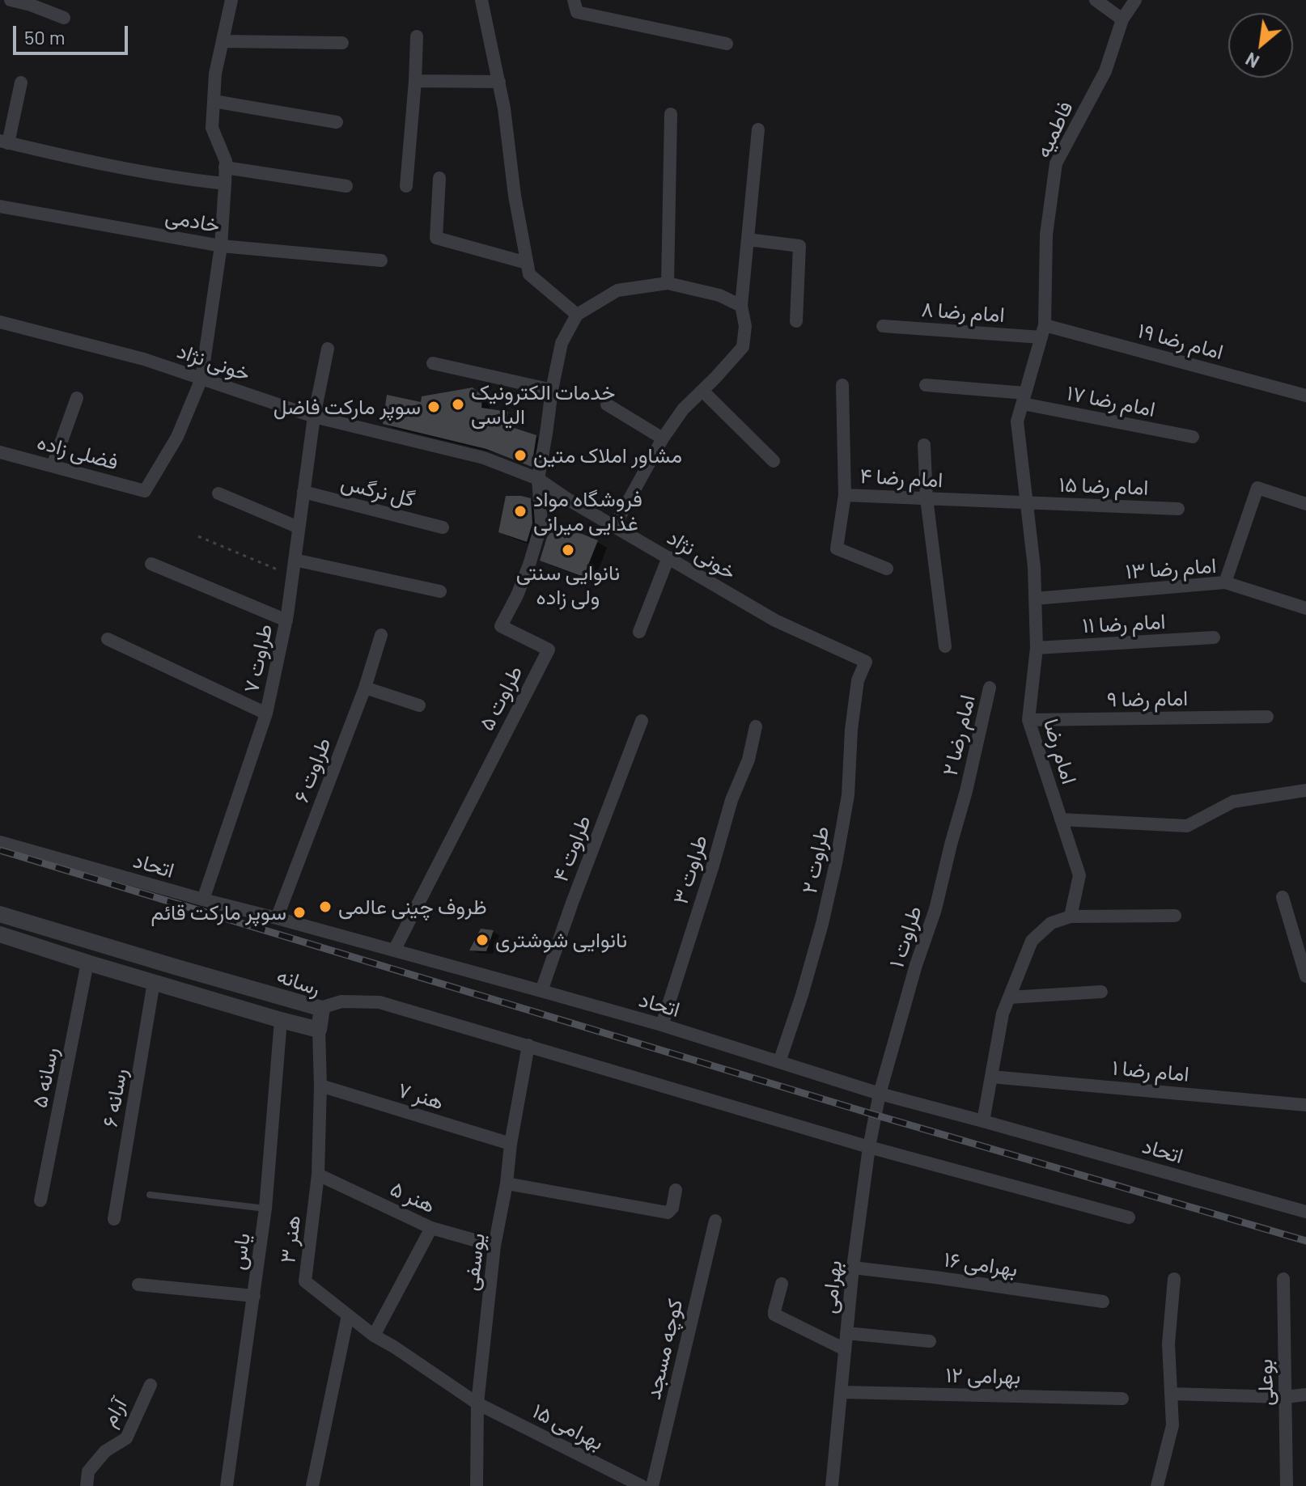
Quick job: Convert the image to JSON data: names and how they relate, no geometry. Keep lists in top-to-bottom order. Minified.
{"streets":{"street":["فاطمیه","خادمی","امام رضا ۸","امام رضا ۱۹","خونی نژاد","امام رضا ۱۷","فضلی زاده","امام رضا ۴","امام رضا ۱۵","گل نرگس","امام رضا ۱۳","امام رضا ۱۱","طراوت ۷","طراوت ۵","امام رضا ۹","امام رضا ۲","امام رضا","طراوت ۶","طراوت ۴","طراوت ۲","اتحاد","طراوت ۳","طراوت ۱","رسانه","امام رضا ۱","رسانه ۵","هنر ۷","رسانه ۶","هنر ۵","هنر ۳","یاس","یوسفی","بهرامی ۱۶","بهرامی","کوچه مسجد","بهرامی ۱۲","بوعلی","آرام","بهرامی ۱۵"]},"crossings":[["فاطمیه","امام رضا ۸"],["فاطمیه","امام رضا ۱۹"],["فاطمیه","امام رضا"],["امام رضا ۸","امام رضا ۱۹"],["امام رضا ۸","امام رضا"],["امام رضا ۱۹","امام رضا"],["خونی نژاد","فضلی زاده"],["خونی نژاد","طراوت ۷"],["خونی نژاد","طراوت ۵"],["خونی نژاد","طراوت ۲"],["امام رضا ۱۷","امام رضا"],["امام رضا ۴","امام رضا ۱۵"],["امام رضا ۴","امام رضا"],["امام رضا ۱۵","امام رضا"],["گل نرگس","طراوت ۷"],["امام رضا ۱۳","امام رضا"],["امام رضا ۱۱","امام رضا"],["طراوت ۷","اتحاد"],["طراوت ۵","اتحاد"],["امام رضا ۹","امام رضا"],["امام رضا ۲","طراوت ۱"],["طراوت ۶","اتحاد"],["طراوت ۴","اتحاد"],["طراوت ۲","اتحاد"],["اتحاد","طراوت ۳"],["اتحاد","طراوت ۱"],["اتحاد","بهرامی"],["طراوت ۱","بهرامی"],["رسانه","رسانه ۵"],["رسانه","رسانه ۶"],["رسانه","هنر ۳"],["رسانه","یاس"],["هنر ۷","هنر ۳"],["هنر ۷","یوسفی"],["هنر ۵","هنر ۳"],["هنر ۵","یوسفی"],["هنر ۳","یوسفی"],["هنر ۳","بهرامی ۱۵"],["یوسفی","بهرامی ۱۵"],["بهرامی ۱۶","بهرامی"],["بهرامی","بهرامی ۱۲"]],"places":["خدمات الکترونیک الیاسی","سوپر مارکت فاضل","مشاور املاک متین","فروشگاه مواد غذایی میرانی","نانوایی سنتی ولی زاده","ظروف چینی عالمی","سوپر مارکت قائم","نانوایی شوشتری"],"scale_bar":"50 m","north":"bottom left"}
